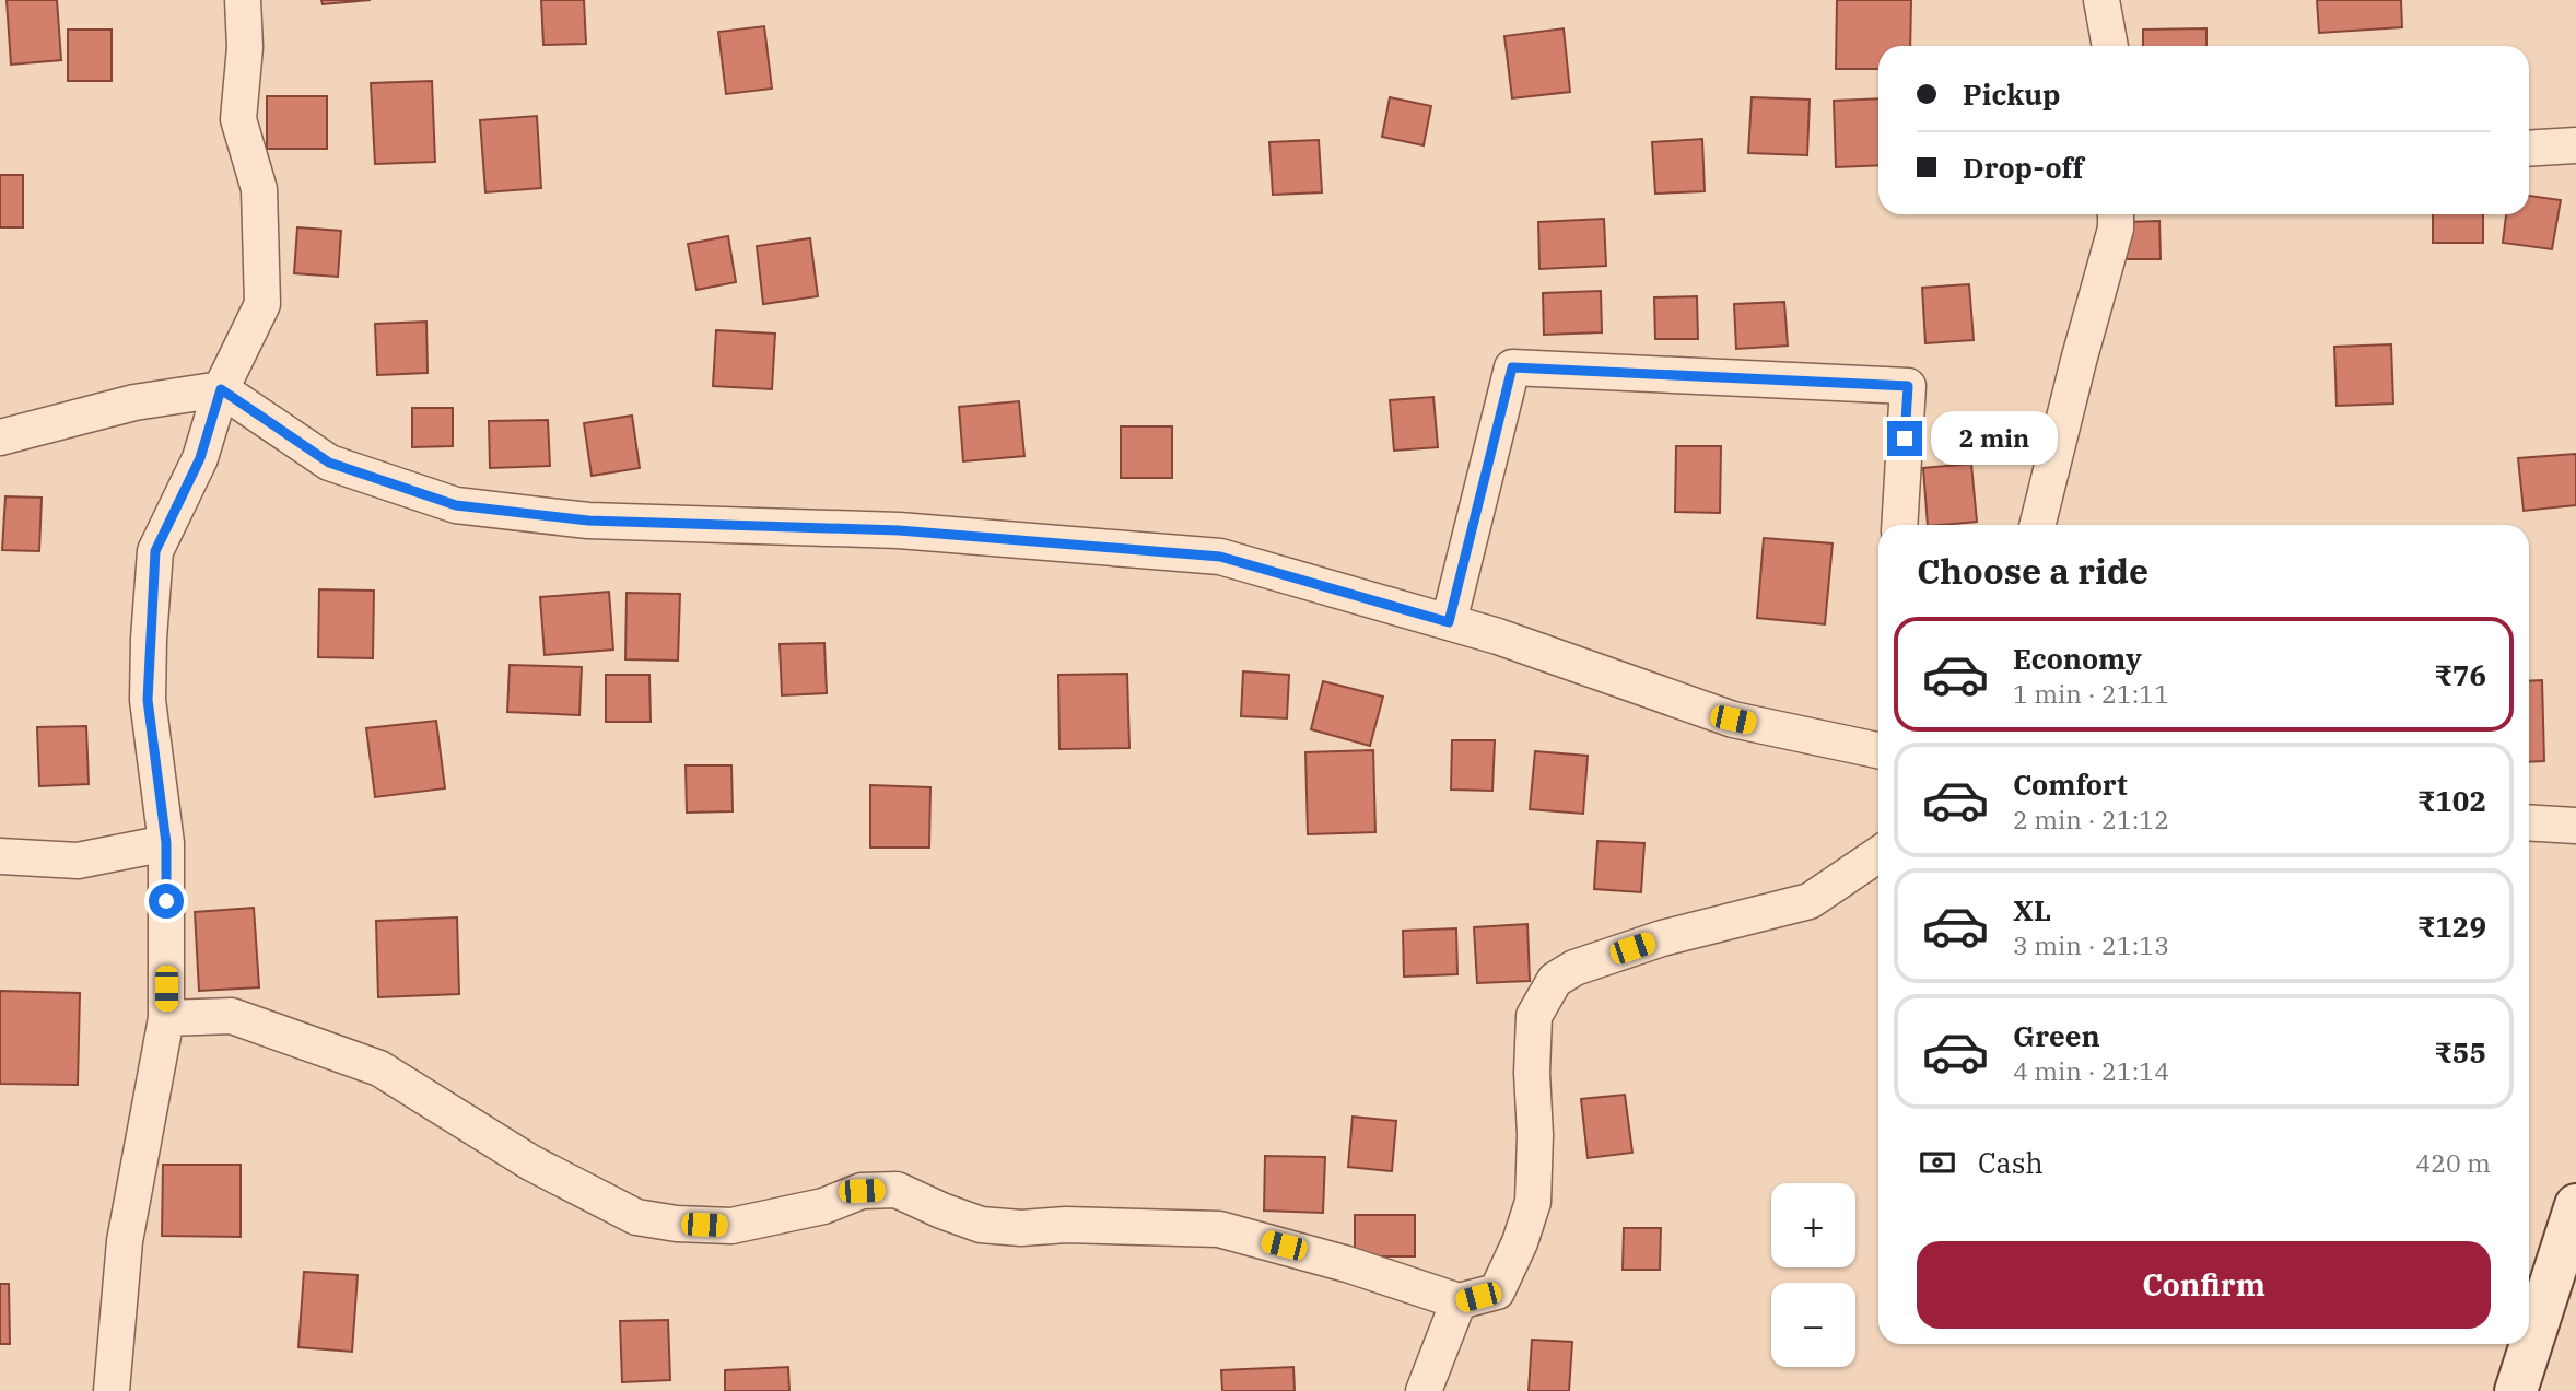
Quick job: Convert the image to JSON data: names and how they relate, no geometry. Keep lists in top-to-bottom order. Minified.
{"page":{"banner":["Pickup","Drop-off"],"bubble":"2 min","heading":"Choose a ride","list":[{"name":"Economy","note":"1 min · 21:11","value":"₹76"},{"name":"Comfort","note":"2 min · 21:12","value":"₹102"},{"name":"XL","note":"3 min · 21:13","value":"₹129"},{"name":"Green","note":"4 min · 21:14","value":"₹55"}],"pay":["Cash","420 m"],"map_buttons":["+","−"],"buttons":"Confirm"}}
